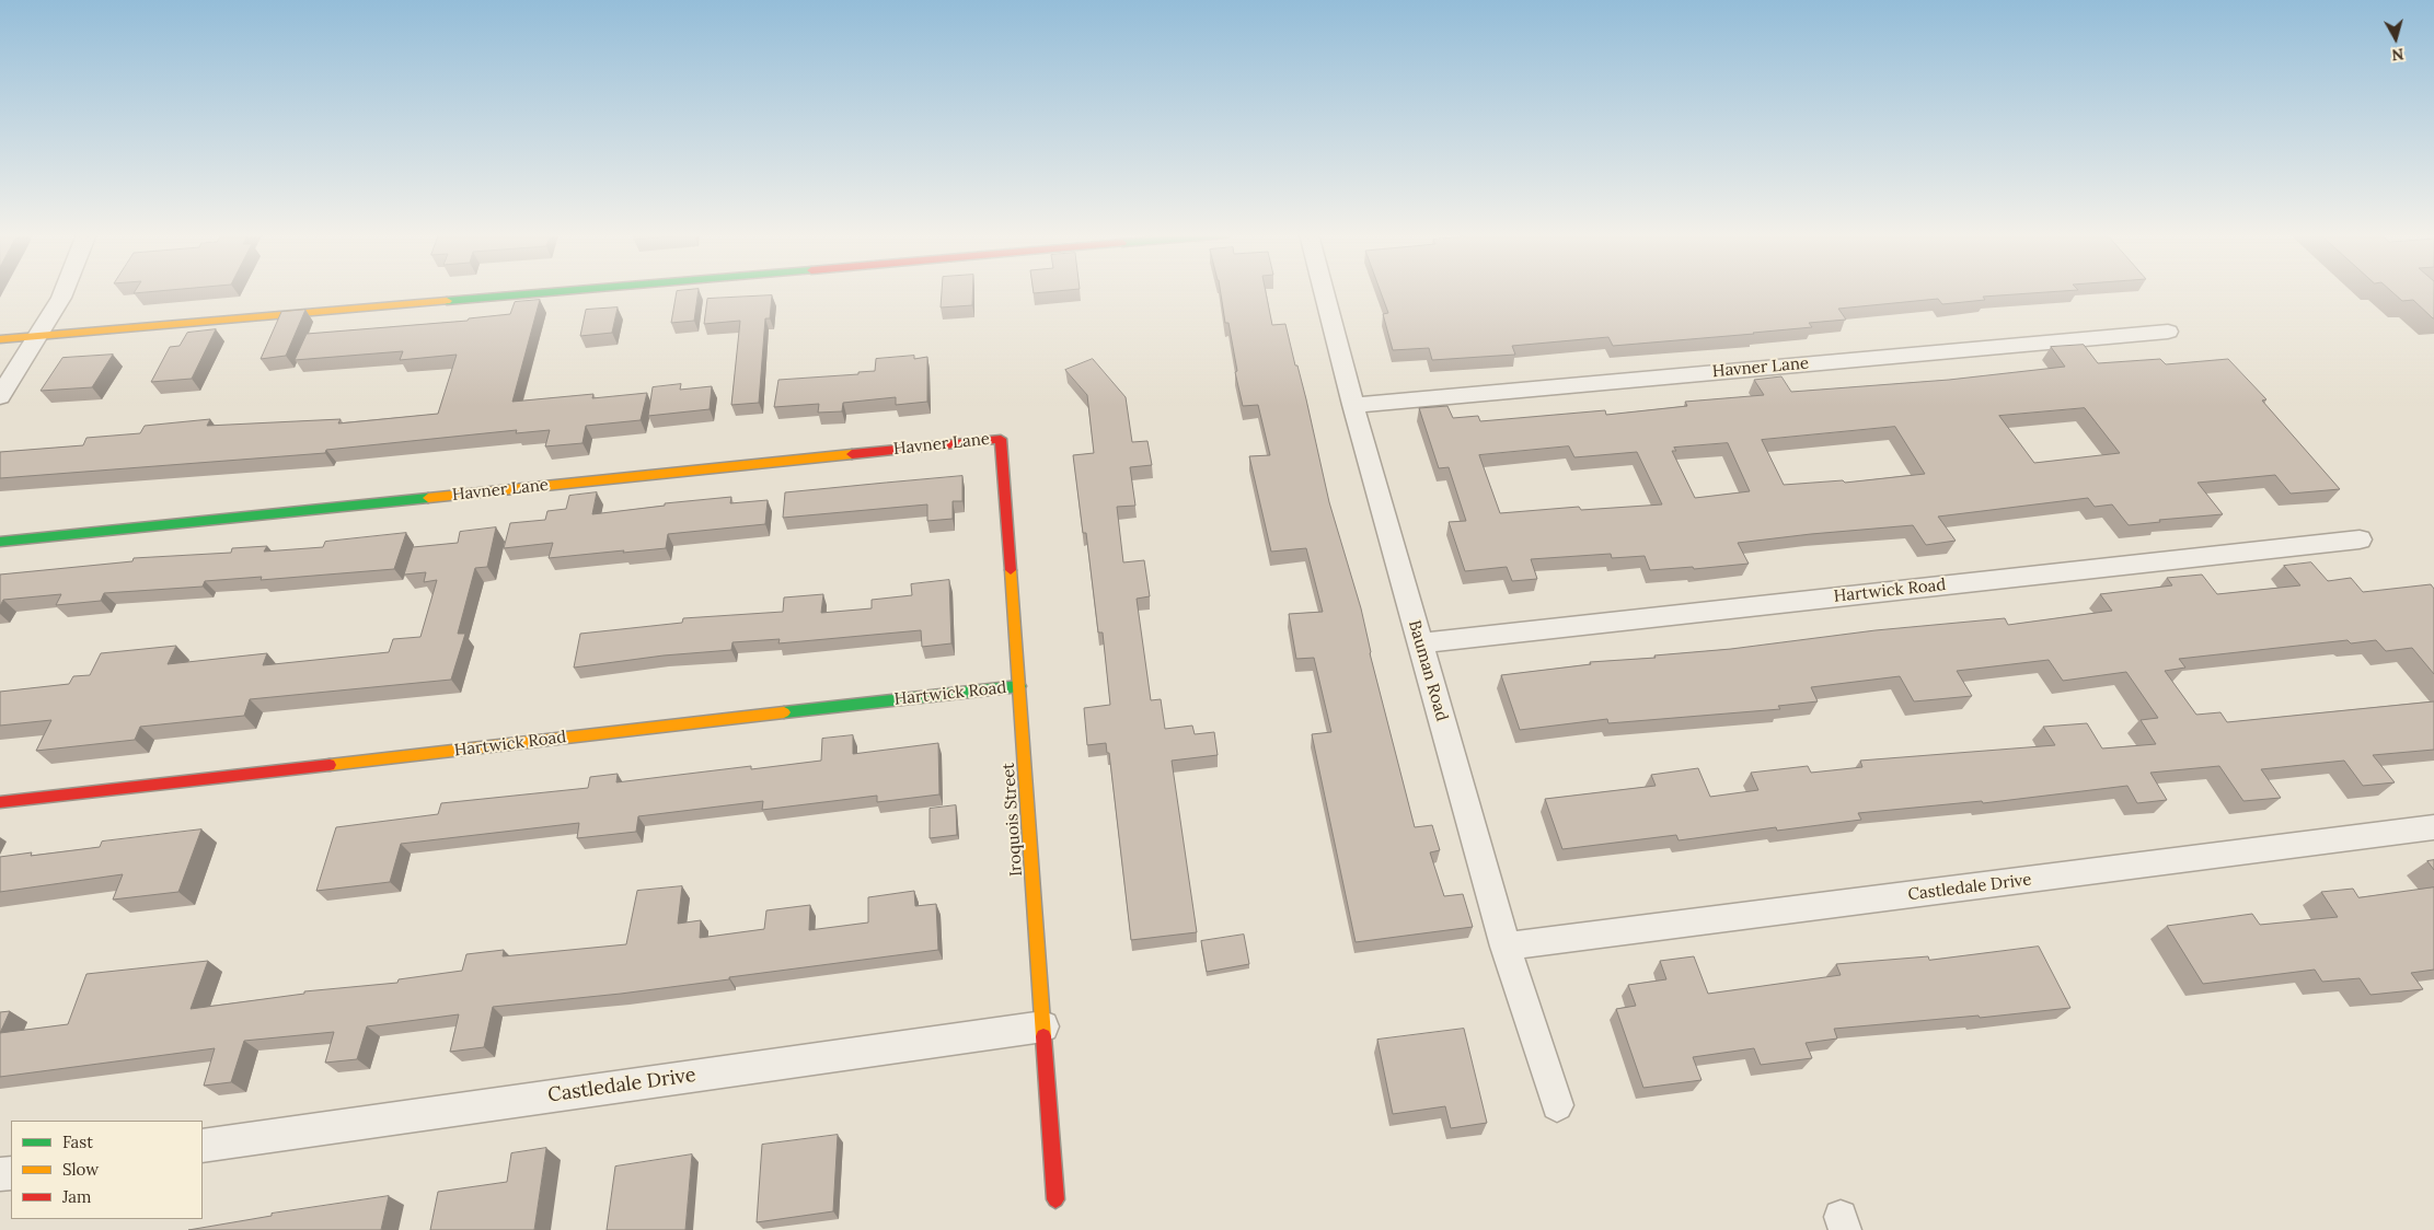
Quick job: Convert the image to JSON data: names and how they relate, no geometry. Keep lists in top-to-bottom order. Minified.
{"streets":{"street":["Havner Lane","Hartwick Road","Bauman Road","Iroquois Street","Castledale Drive"]},"crossings":[["Havner Lane","Bauman Road"],["Havner Lane","Iroquois Street"],["Hartwick Road","Bauman Road"],["Hartwick Road","Iroquois Street"],["Bauman Road","Castledale Drive"],["Iroquois Street","Castledale Drive"]],"legend":["Fast","Slow","Jam"],"north":"bottom"}
